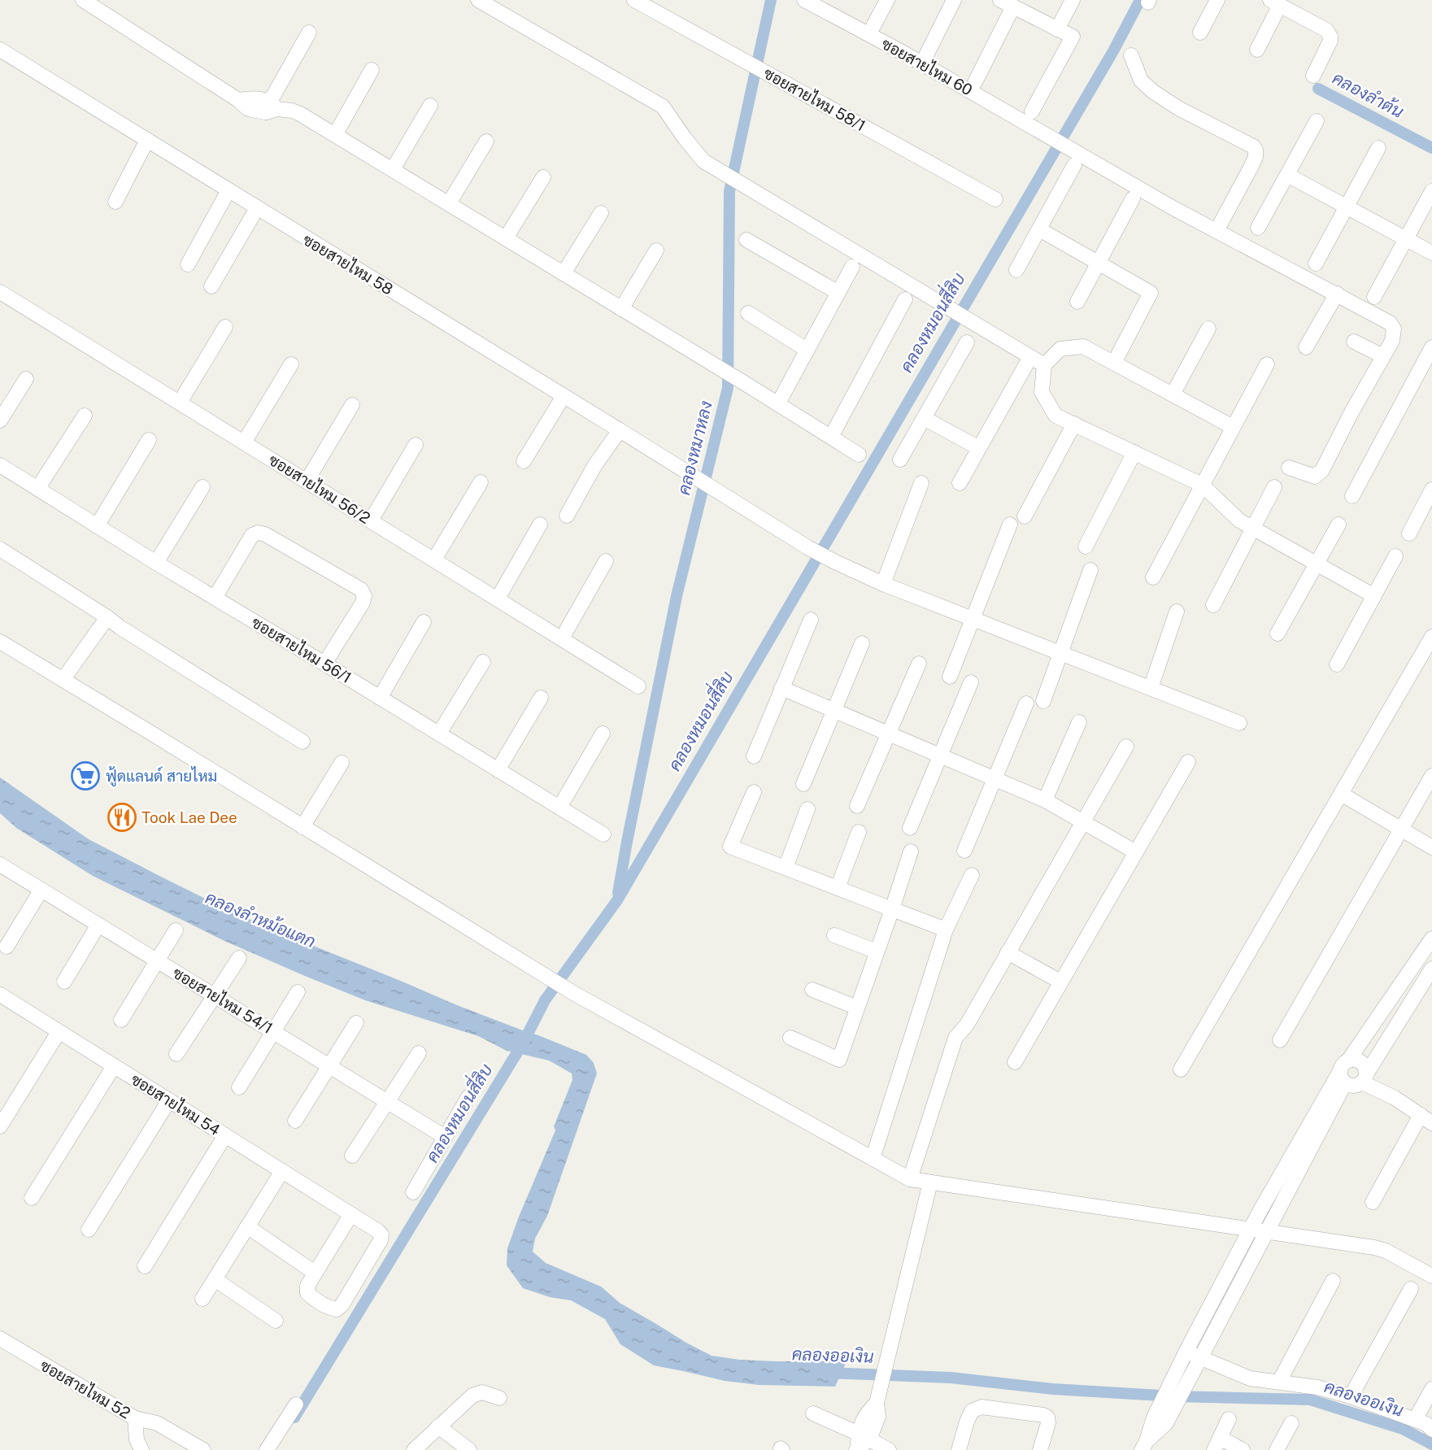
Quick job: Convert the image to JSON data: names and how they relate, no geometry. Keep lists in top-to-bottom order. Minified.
{"streets":{"street":["ซอยสายไหม 60","ซอยสายไหม 58/1","ซอยสายไหม 58","ซอยสายไหม 56/2","ซอยสายไหม 56/1","ซอยสายไหม 54/1","ซอยสายไหม 54","ซอยสายไหม 52"]},"water":["คลองลำต้น","คลองหมอนสี่สิบ","คลองหมาหลง","คลองลำหม้อแตก","คลองออเงิน"],"places":{"supermarket":["ฟู้ดแลนด์ สายไหม"],"restaurant":["Took Lae Dee"]}}
